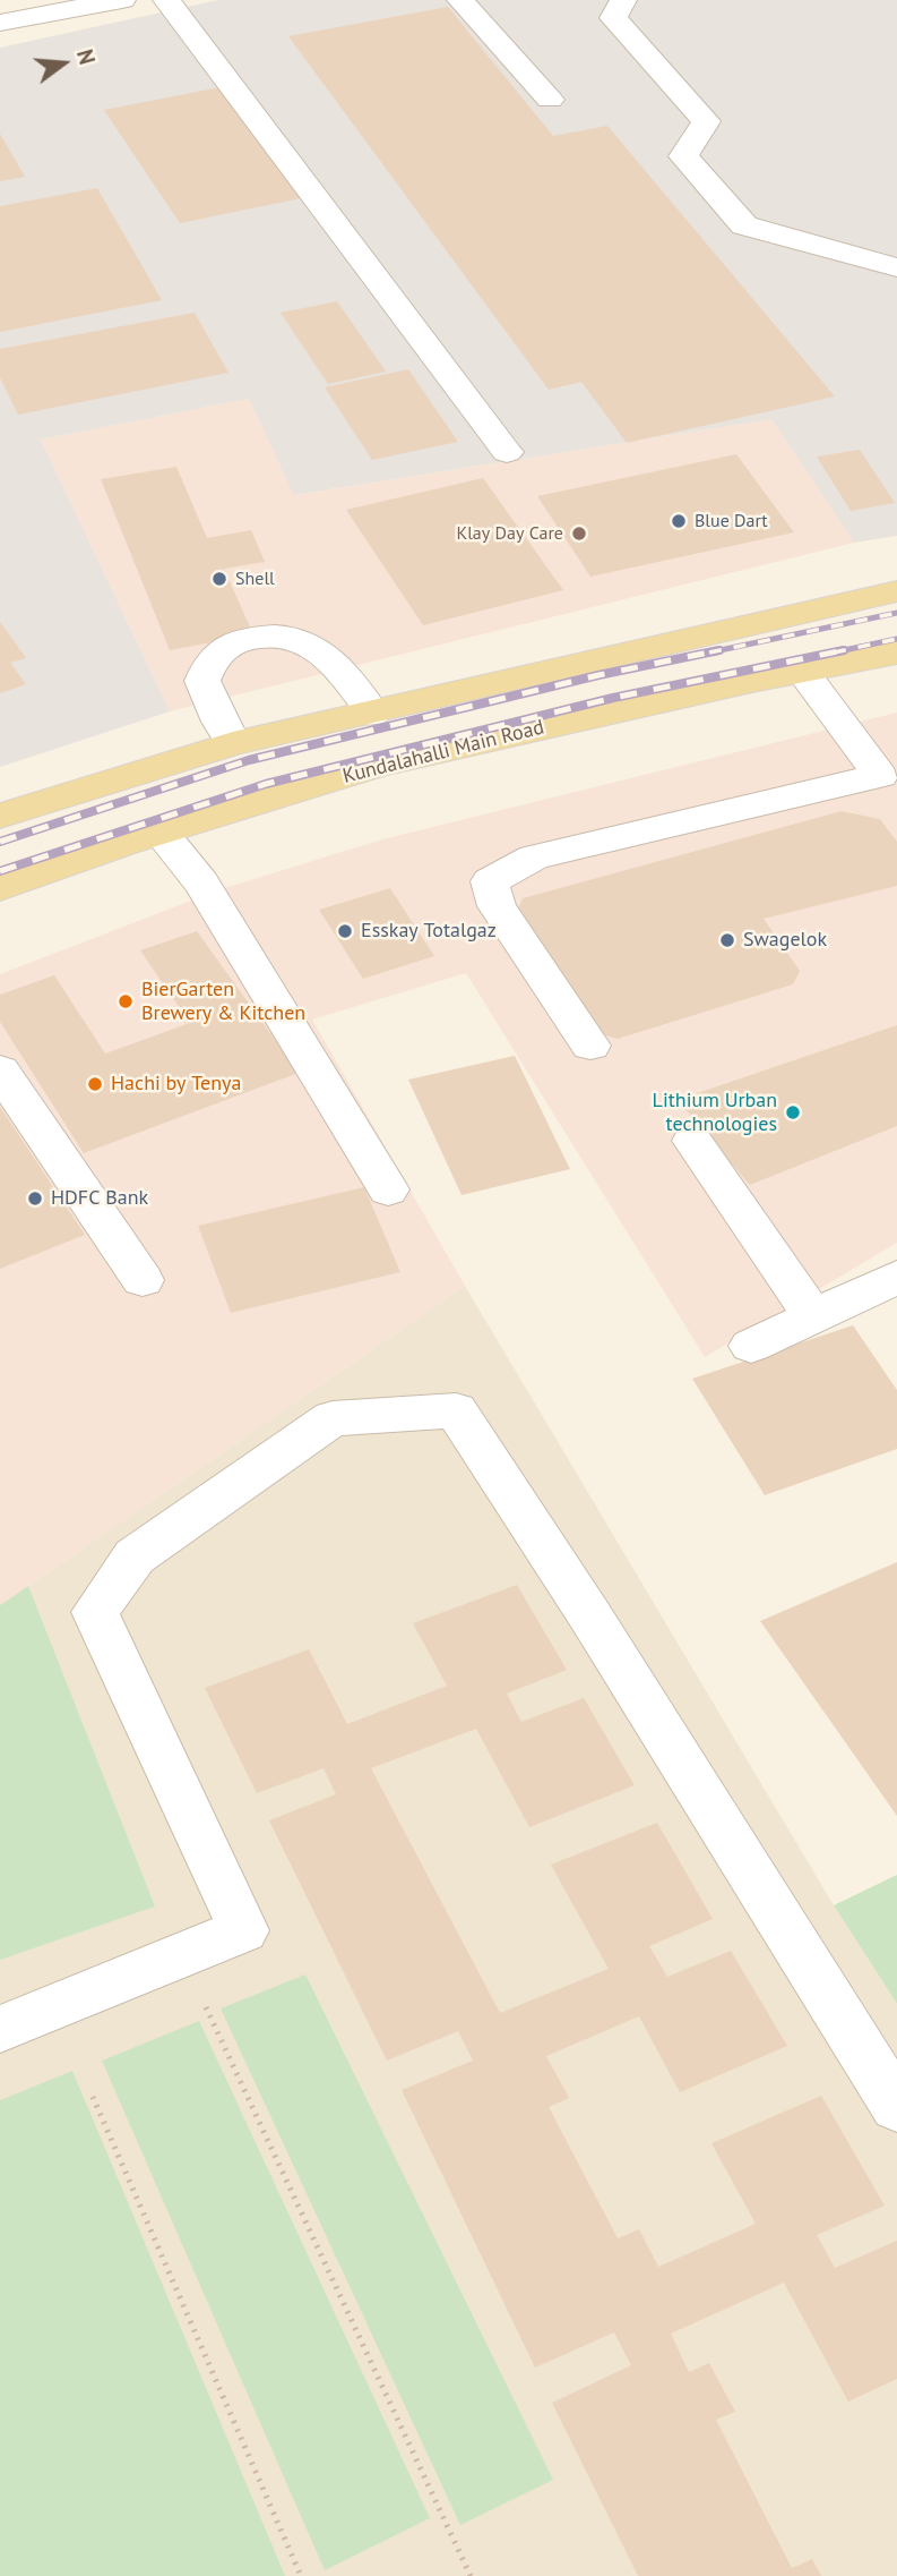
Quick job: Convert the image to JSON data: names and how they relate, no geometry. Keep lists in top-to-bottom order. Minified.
{"streets":{"main road":["Kundalahalli Main Road"]},"places":["Blue Dart","Klay Day Care","Shell","Esskay Totalgaz","Swagelok","BierGarten Brewery & Kitchen","Hachi by Tenya","Lithium Urban technologies","HDFC Bank"],"north":"right"}
